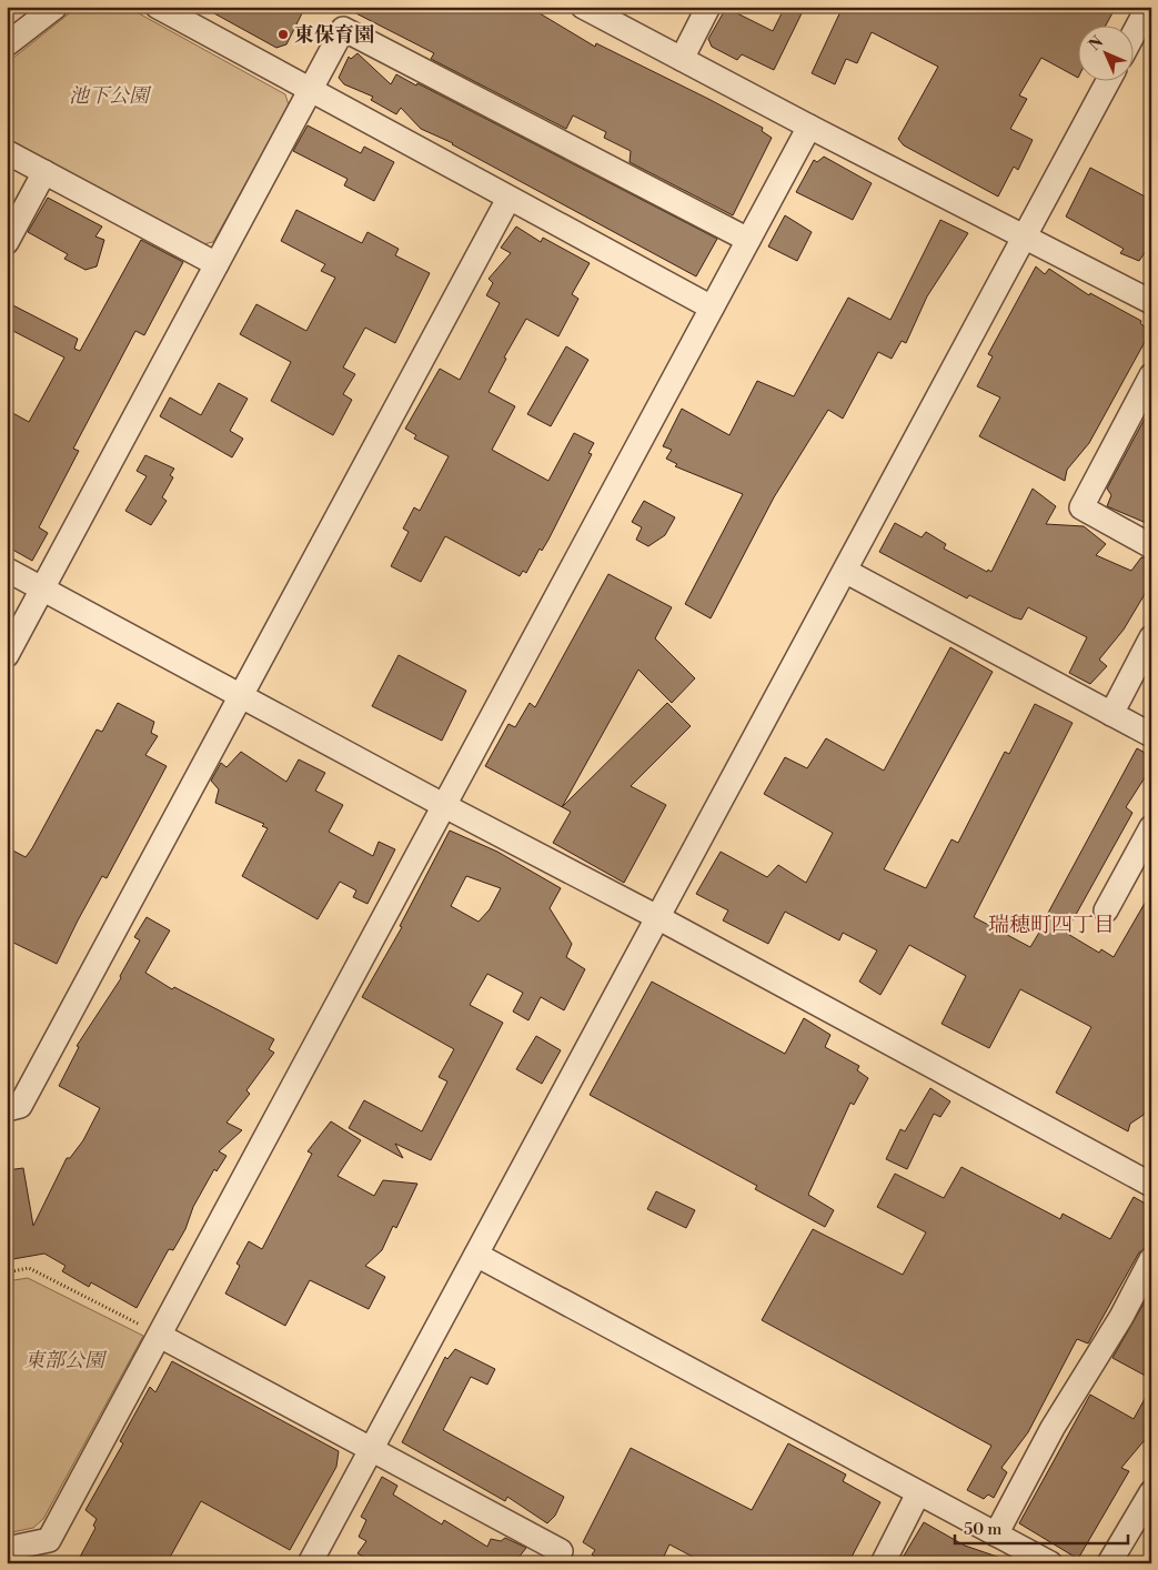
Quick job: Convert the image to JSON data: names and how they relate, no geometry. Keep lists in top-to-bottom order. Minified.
{"districts":["瑞穂町四丁目"],"parks":["池下公園","東部公園"],"places":["東保育園"],"scale_bar":"50 m","north":"top left"}
